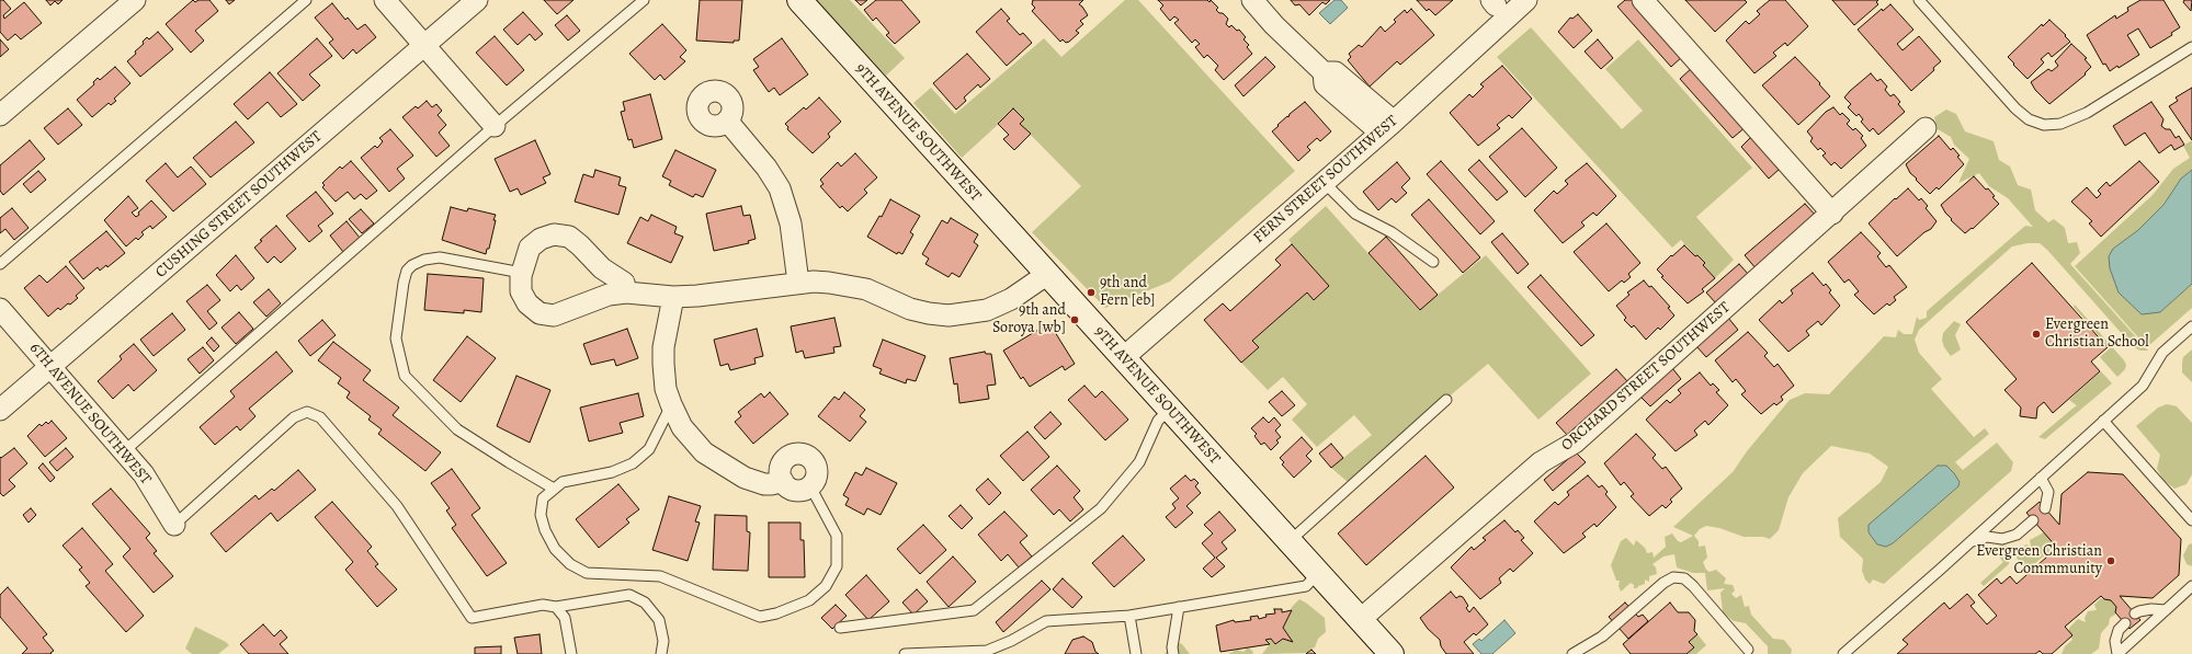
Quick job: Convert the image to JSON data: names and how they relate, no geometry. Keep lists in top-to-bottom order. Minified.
{"streets":{"street":["9TH AVENUE SOUTHWEST","FERN STREET SOUTHWEST","CUSHING STREET SOUTHWEST","ORCHARD STREET SOUTHWEST","6TH AVENUE SOUTHWEST"]},"crossings":[["9TH AVENUE SOUTHWEST","FERN STREET SOUTHWEST"],["9TH AVENUE SOUTHWEST","ORCHARD STREET SOUTHWEST"],["CUSHING STREET SOUTHWEST","6TH AVENUE SOUTHWEST"]],"places":["9th and Fern [eb]","9th and Soroya [wb]","Evergreen Christian School","Evergreen Christian Commmunity"]}
